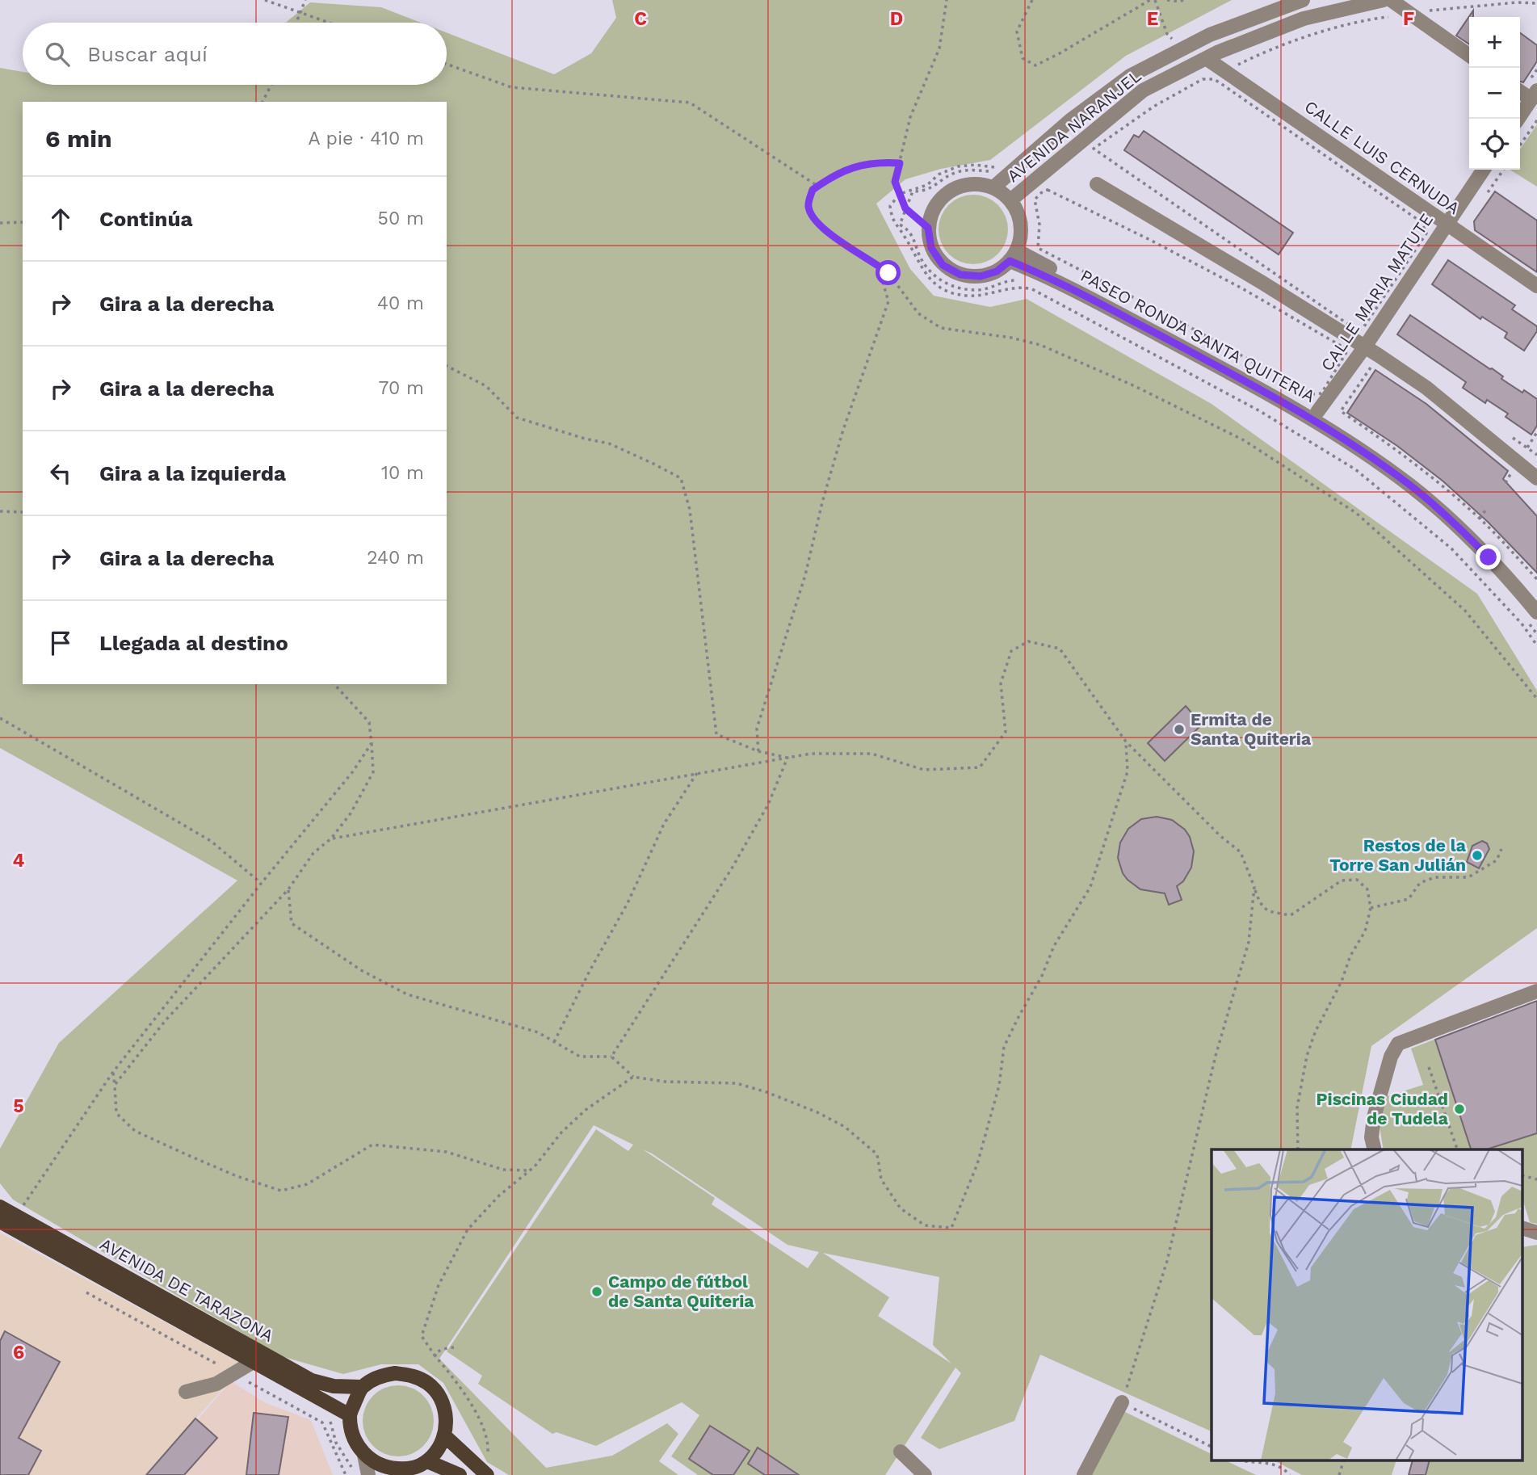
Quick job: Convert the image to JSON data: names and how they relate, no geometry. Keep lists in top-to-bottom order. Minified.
{"streets":{"main road":["AVENIDA DE TARAZONA"],"street":["AVENIDA NARANJEL","CALLE LUIS CERNUDA","CALLE MARIA MATUTE","PASEO RONDA SANTA QUITERIA"]},"crossings":[["AVENIDA NARANJEL","CALLE LUIS CERNUDA"],["AVENIDA NARANJEL","PASEO RONDA SANTA QUITERIA"],["CALLE LUIS CERNUDA","CALLE MARIA MATUTE"],["CALLE MARIA MATUTE","PASEO RONDA SANTA QUITERIA"]],"places":["Ermita de Santa Quiteria","Restos de la Torre San Julián","Piscinas Ciudad de Tudela","Campo de fútbol de Santa Quiteria"],"page":{"map_buttons":["+","−"],"search":"Buscar aquí","heading":["6 min","A pie · 410 m"],"list":[["Continúa","50 m"],["Gira a la derecha","40 m"],["Gira a la derecha","70 m"],["Gira a la izquierda","10 m"],["Gira a la derecha","240 m"],"Llegada al destino"]},"grid":{"columns":["C","D","E","F"],"rows":["4","5","6"]}}
